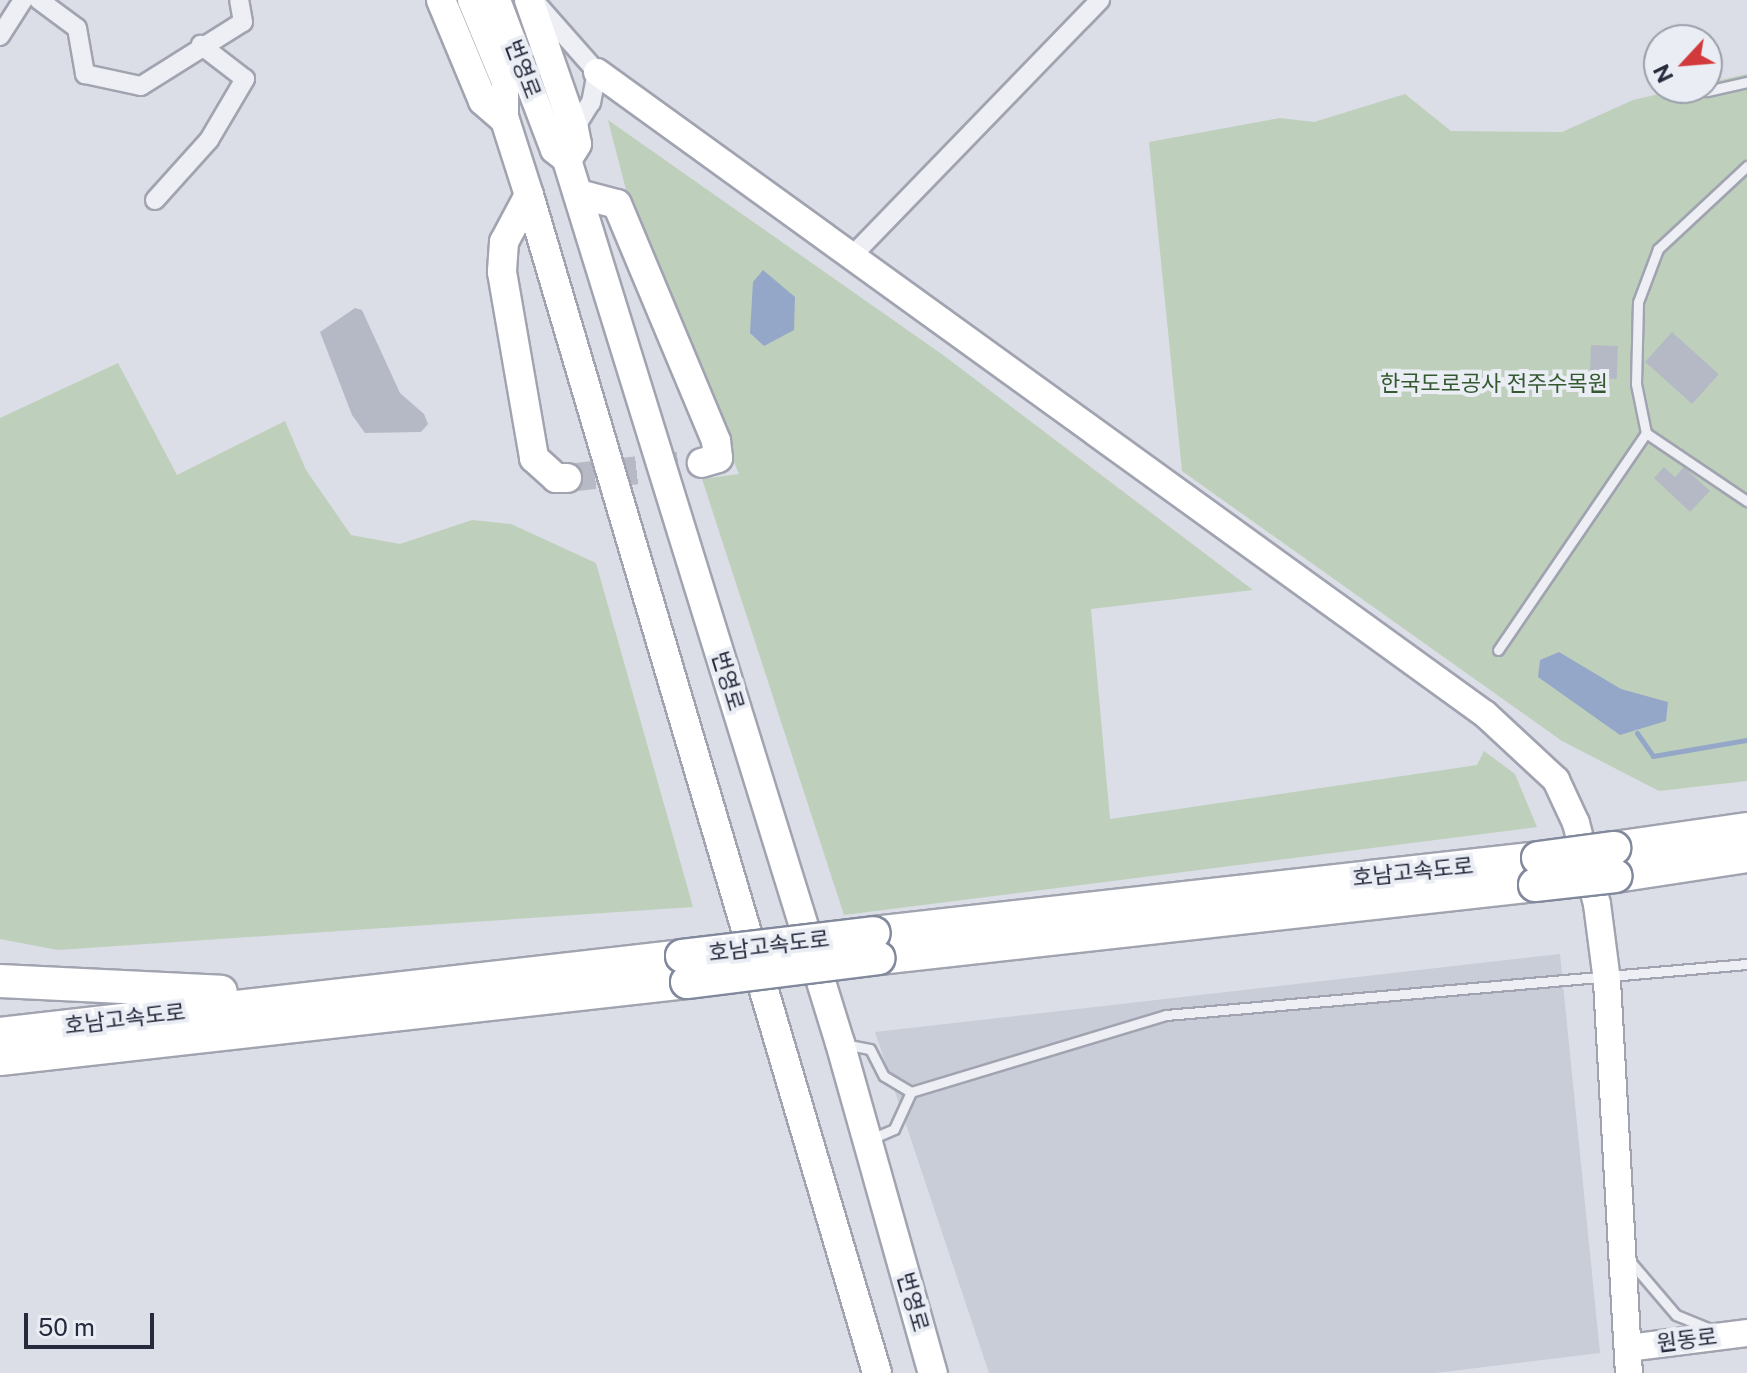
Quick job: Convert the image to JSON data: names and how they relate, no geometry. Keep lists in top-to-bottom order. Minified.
{"streets":{"highway":["호남고속도로"],"main road":["번영로"],"street":["원동로"]},"parks":["한국도로공사 전주수목원"],"scale_bar":"50 m","north":"bottom left"}
